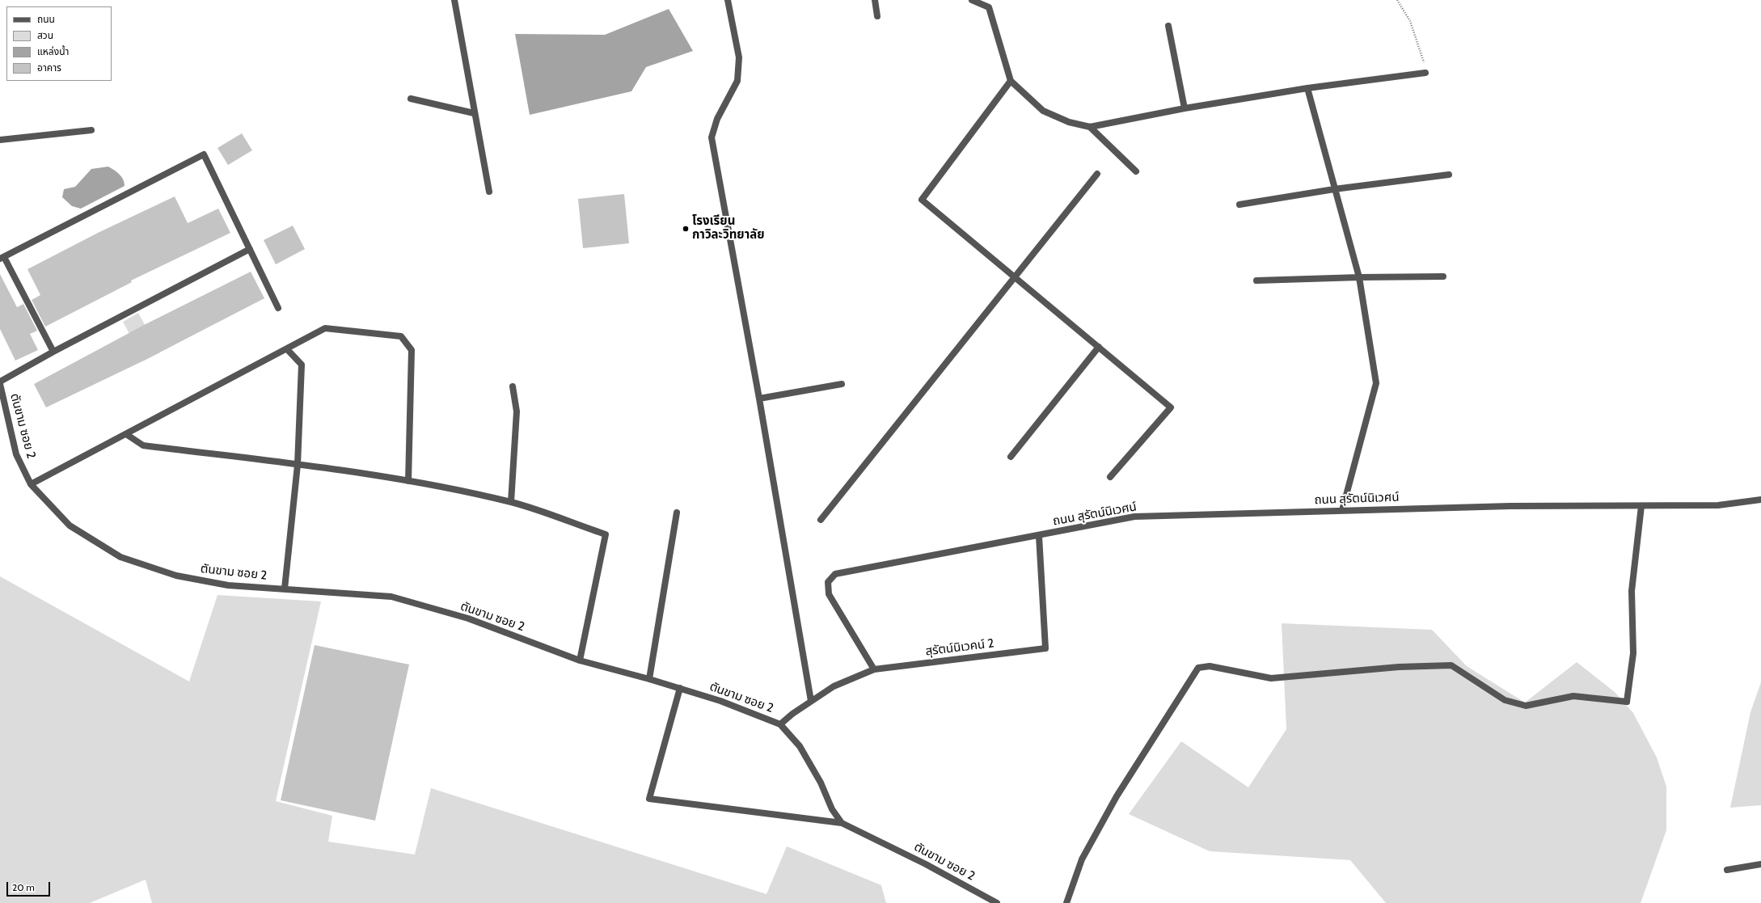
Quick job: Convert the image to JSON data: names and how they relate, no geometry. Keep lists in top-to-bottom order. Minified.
{"streets":{"street":["ตันขาม ซอย 2","ถนน สุรัตน์นิเวศน์","สุรัตน์นิเวคน์ 2"]},"crossings":[["ตันขาม ซอย 2","สุรัตน์นิเวคน์ 2"],["ถนน สุรัตน์นิเวศน์","สุรัตน์นิเวคน์ 2"]],"places":["โรงเรียน กาวิละวิทยาลัย"],"legend":["ถนน","สวน","แหล่งน้ำ","อาคาร"],"scale_bar":"20 m"}
